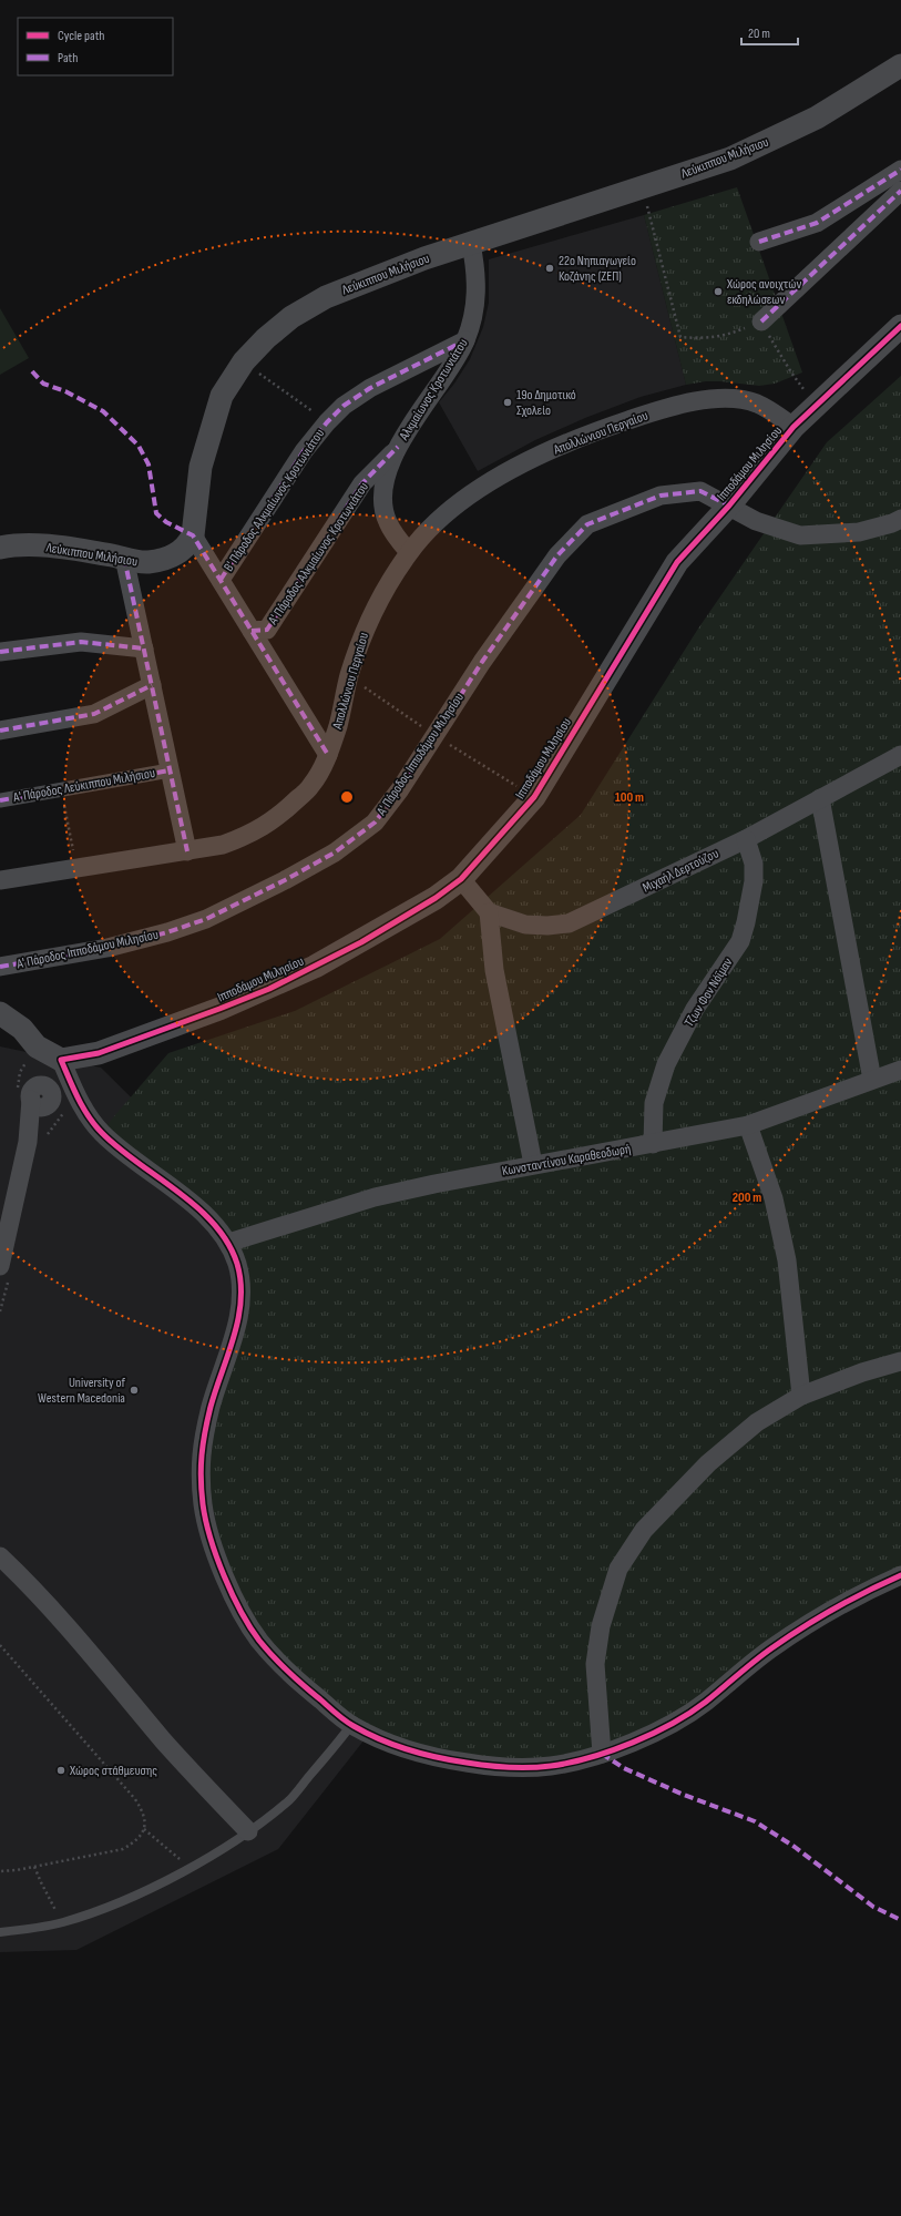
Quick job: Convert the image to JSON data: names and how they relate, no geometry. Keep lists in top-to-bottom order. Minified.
{"streets":{"street":["Λεύκιππου Μιλήσιου","Αλκμαίωνος Κροτωνιάτου","Απολλώνιου Περγαίου","Ιπποδάμου Μιλησίου","Β' Πάροδος Αλκμαίωνος Κροτωνιάτου","Α' Πάροδος Αλκμαίωνος Κροτωνιάτου","Α' Πάροδος Ιπποδάμου Μιλησίου","Α' Πάροδος Λεύκιππου Μιλήσιου","Μιχαήλ Δερτούζου","Τζων Φον Νόϊμαν","Κωνσταντίνου Καραθεοδωρή"]},"crossings":[["Λεύκιππου Μιλήσιου","Αλκμαίωνος Κροτωνιάτου"],["Αλκμαίωνος Κροτωνιάτου","Απολλώνιου Περγαίου"],["Αλκμαίωνος Κροτωνιάτου","Β' Πάροδος Αλκμαίωνος Κροτωνιάτου"],["Αλκμαίωνος Κροτωνιάτου","Α' Πάροδος Αλκμαίωνος Κροτωνιάτου"],["Απολλώνιου Περγαίου","Ιπποδάμου Μιλησίου"],["Ιπποδάμου Μιλησίου","Α' Πάροδος Ιπποδάμου Μιλησίου"],["Μιχαήλ Δερτούζου","Τζων Φον Νόϊμαν"],["Τζων Φον Νόϊμαν","Κωνσταντίνου Καραθεοδωρή"]],"places":["22ο Νηπιαγωγείο Κοζάνης (ΖΕΠ)","Χώρος ανοιχτών εκδηλώσεων","19ο Δημοτικό Σχολείο","University of Western Macedonia","Χώρος στάθμευσης"],"legend":["Cycle path","Path"],"scale_bar":"20 m","rings":["100 m","200 m"]}
